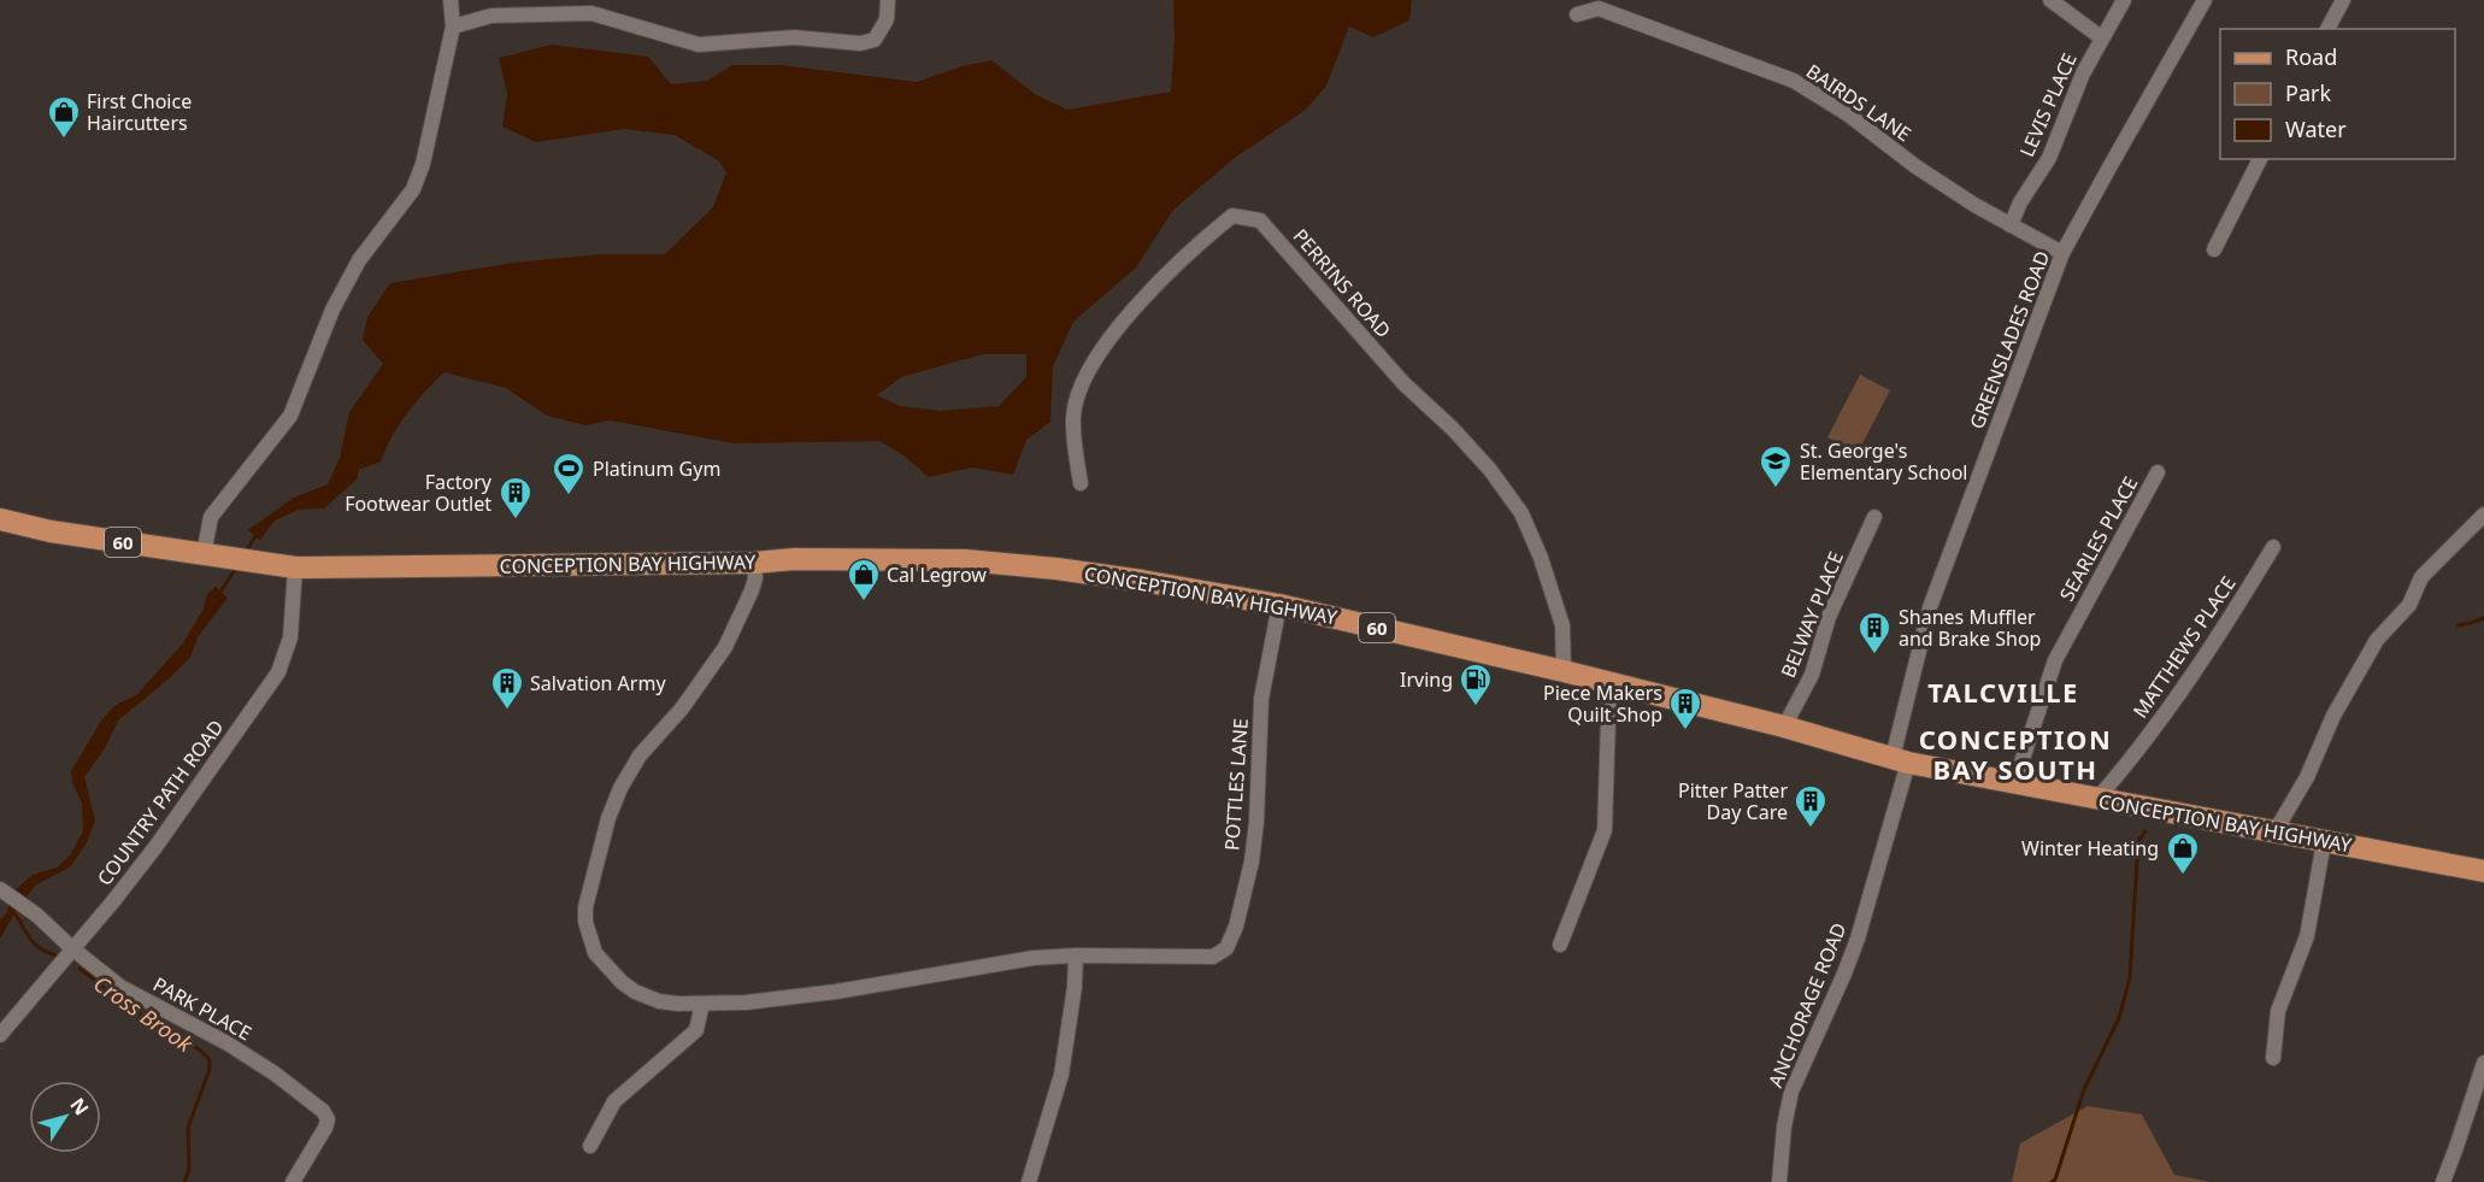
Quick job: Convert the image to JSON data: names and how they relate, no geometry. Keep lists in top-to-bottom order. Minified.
{"streets":{"main road":["60","CONCEPTION BAY HIGHWAY"],"street":["BAIRDS LANE","LEVIS PLACE","PERRINS ROAD","GREENSLADES ROAD","SEARLES PLACE","BELWAY PLACE","MATTHEWS PLACE","POTTLES LANE","COUNTRY PATH ROAD","ANCHORAGE ROAD","PARK PLACE"]},"crossings":[["BAIRDS LANE","LEVIS PLACE"],["BAIRDS LANE","GREENSLADES ROAD"],["PERRINS ROAD","CONCEPTION BAY HIGHWAY"],["GREENSLADES ROAD","CONCEPTION BAY HIGHWAY"],["GREENSLADES ROAD","ANCHORAGE ROAD"],["SEARLES PLACE","CONCEPTION BAY HIGHWAY"],["CONCEPTION BAY HIGHWAY","BELWAY PLACE"],["CONCEPTION BAY HIGHWAY","MATTHEWS PLACE"],["CONCEPTION BAY HIGHWAY","POTTLES LANE"],["CONCEPTION BAY HIGHWAY","COUNTRY PATH ROAD"],["CONCEPTION BAY HIGHWAY","ANCHORAGE ROAD"],["COUNTRY PATH ROAD","PARK PLACE"]],"districts":["TALCVILLE","CONCEPTION BAY SOUTH"],"water":["Cross Brook"],"places":{"shop":["First Choice Haircutters","Cal Legrow","Winter Heating"],"school or university":["St. George's Elementary School"],"sports":["Platinum Gym"],"building":["Factory Footwear Outlet","Shanes Muffler and Brake Shop","Salvation Army","Piece Makers Quilt Shop","Pitter Patter Day Care"],"fuel station":["Irving"]},"legend":["Road","Park","Water"],"north":"top right"}
